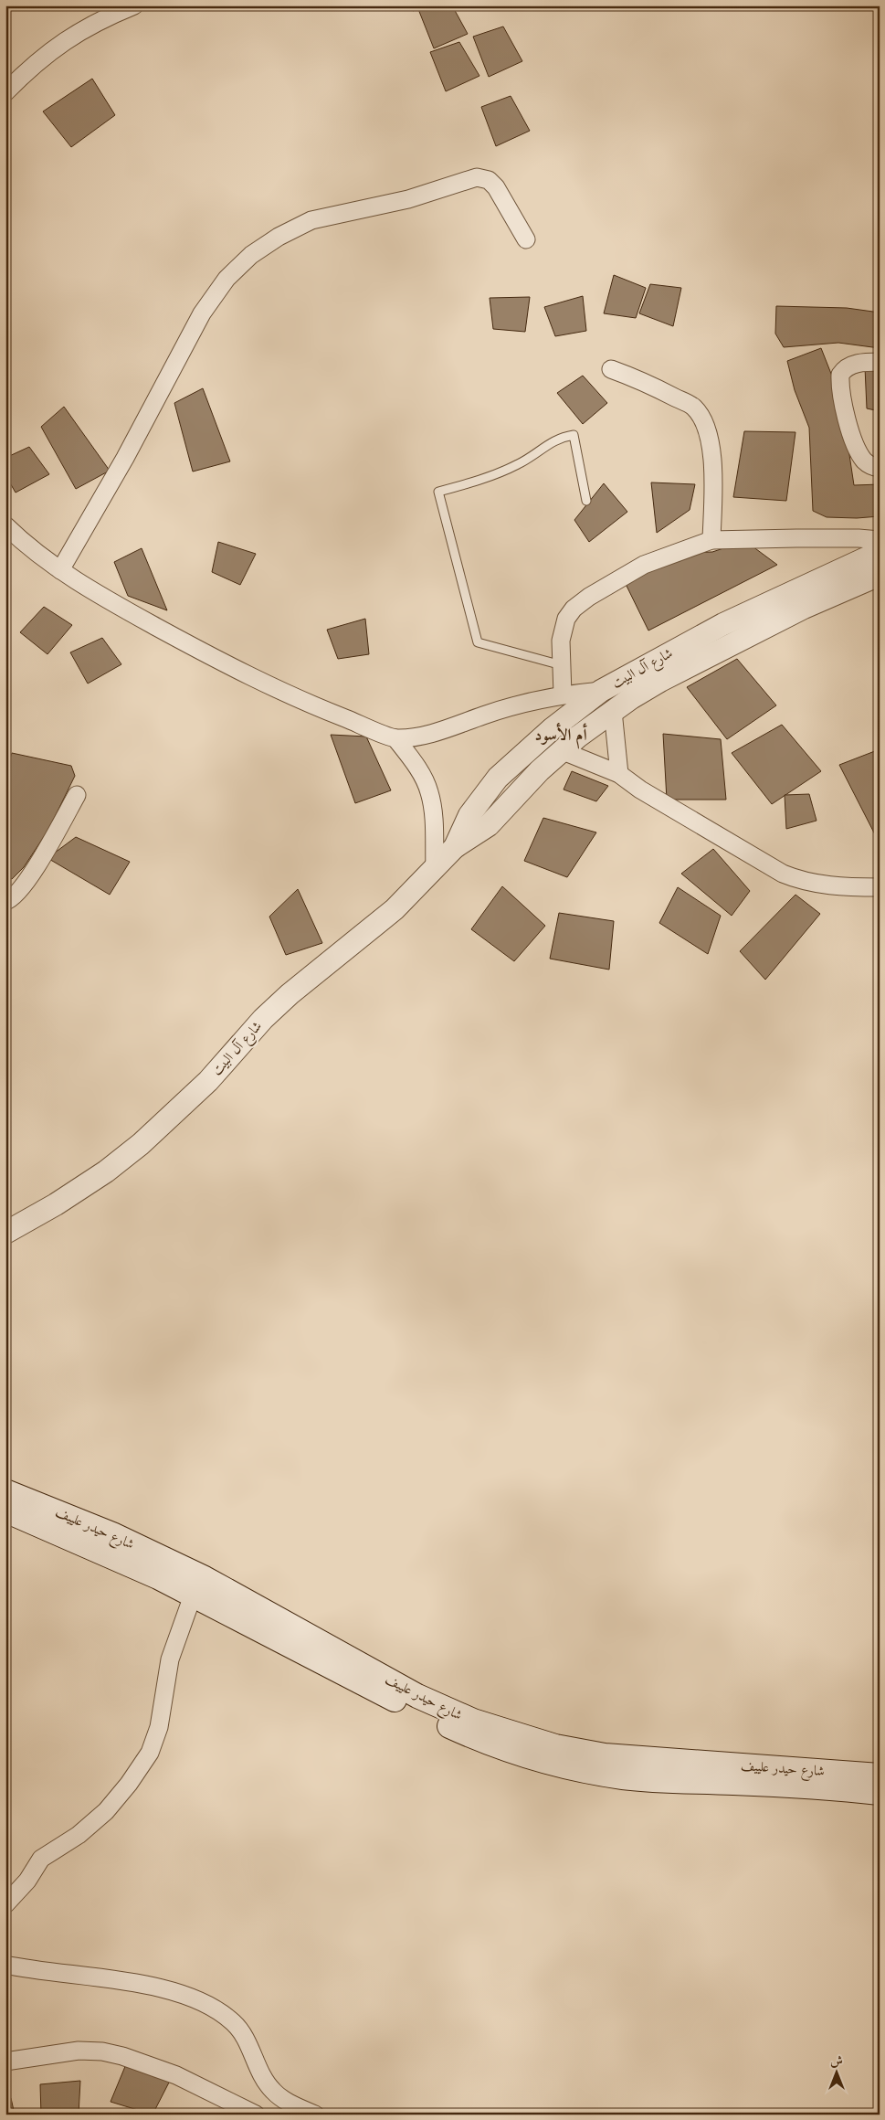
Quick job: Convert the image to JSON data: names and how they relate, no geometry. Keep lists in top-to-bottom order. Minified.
{"streets":{"main road":["شارع حيدر علييف"],"street":["شارع آل البيت"]},"districts":["أم الأسود"],"north":"top"}
